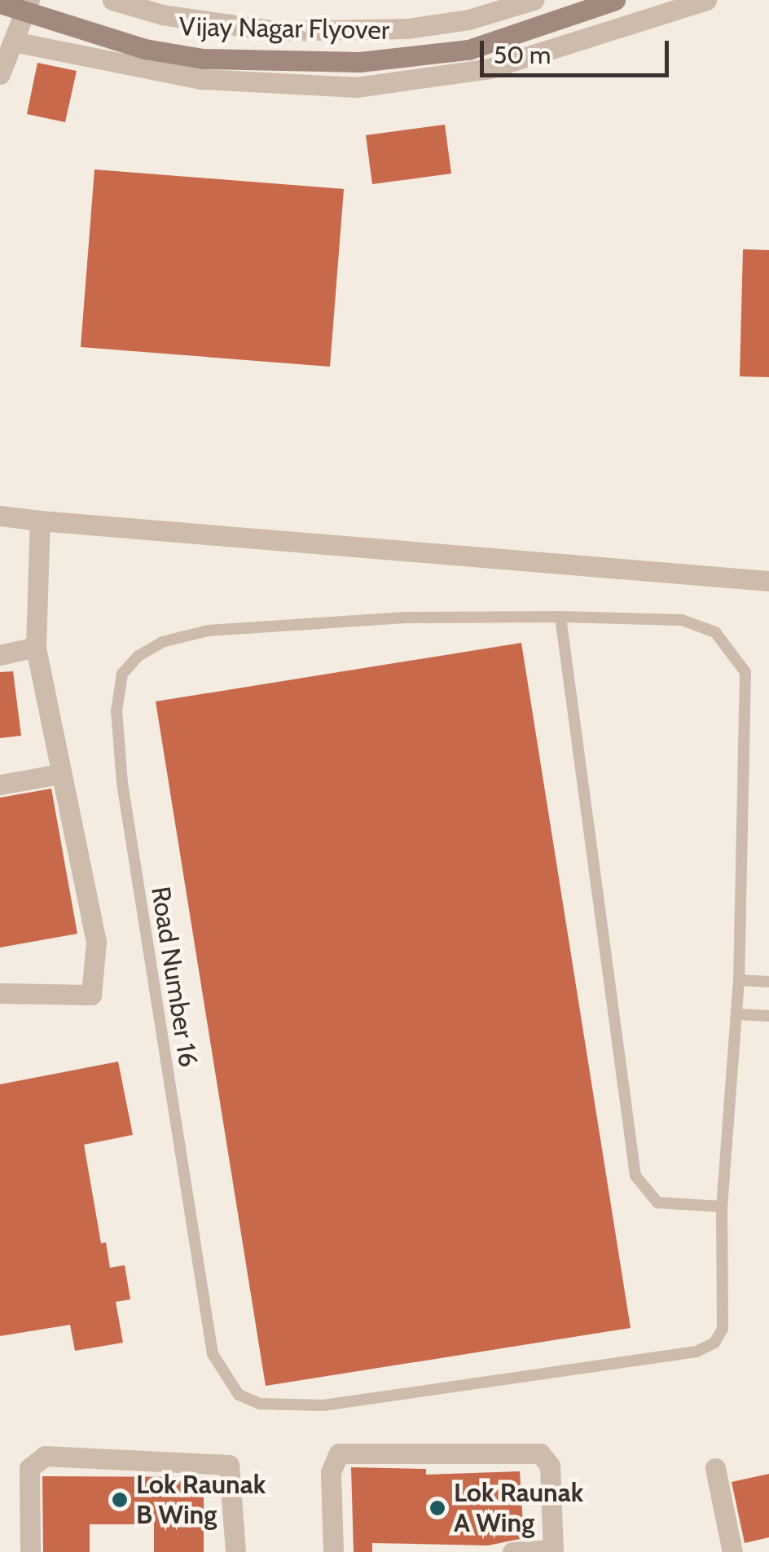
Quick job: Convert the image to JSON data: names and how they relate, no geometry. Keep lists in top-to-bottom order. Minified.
{"streets":{"main road":["Vijay Nagar Flyover"],"lane":["Road Number 16"]},"places":["Lok Raunak B Wing","Lok Raunak A Wing"],"scale_bar":"50 m"}
